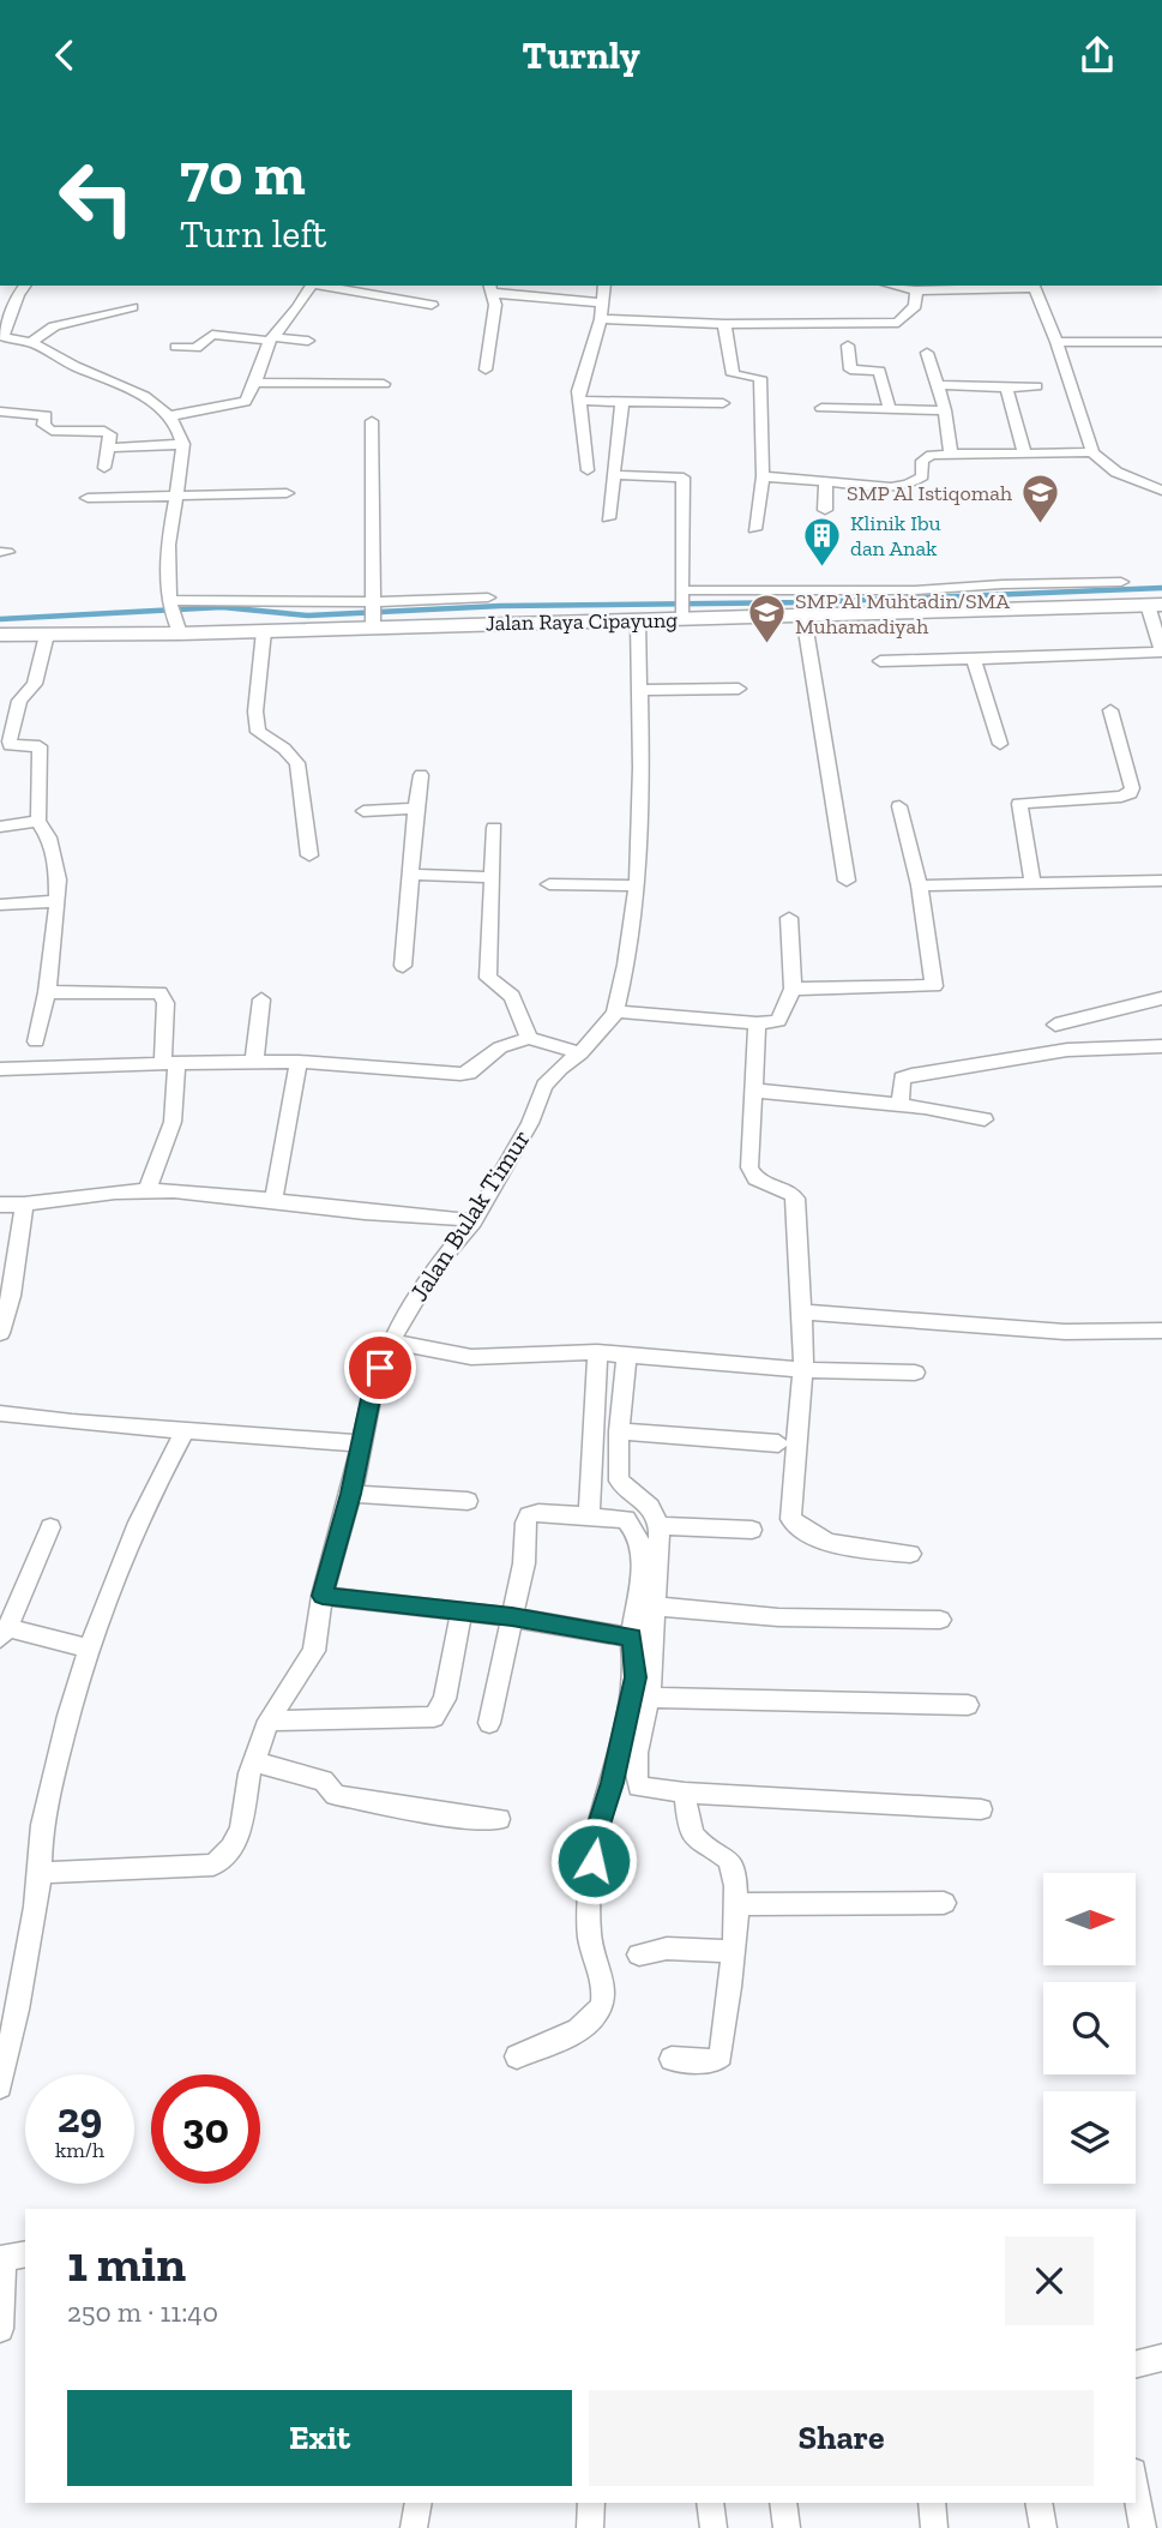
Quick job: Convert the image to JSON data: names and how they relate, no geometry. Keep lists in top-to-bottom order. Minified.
{"streets":{"main road":["Jalan Raya Cipayung"],"street":["Jalan Bulak Timur"]},"crossings":[["Jalan Raya Cipayung","Jalan Bulak Timur"]],"places":{"school or university":["SMP Al Istiqomah","SMP Al Muhtadin/SMA Muhamadiyah"],"building":["Klinik Ibu dan Anak"]},"north":"right","page":{"header":"Turnly","turn":["70 m","Turn left"],"speed":"29 km/h","limit":"30","heading":["1 min","250 m · 11:40"],"buttons":["Exit","Share"]}}
